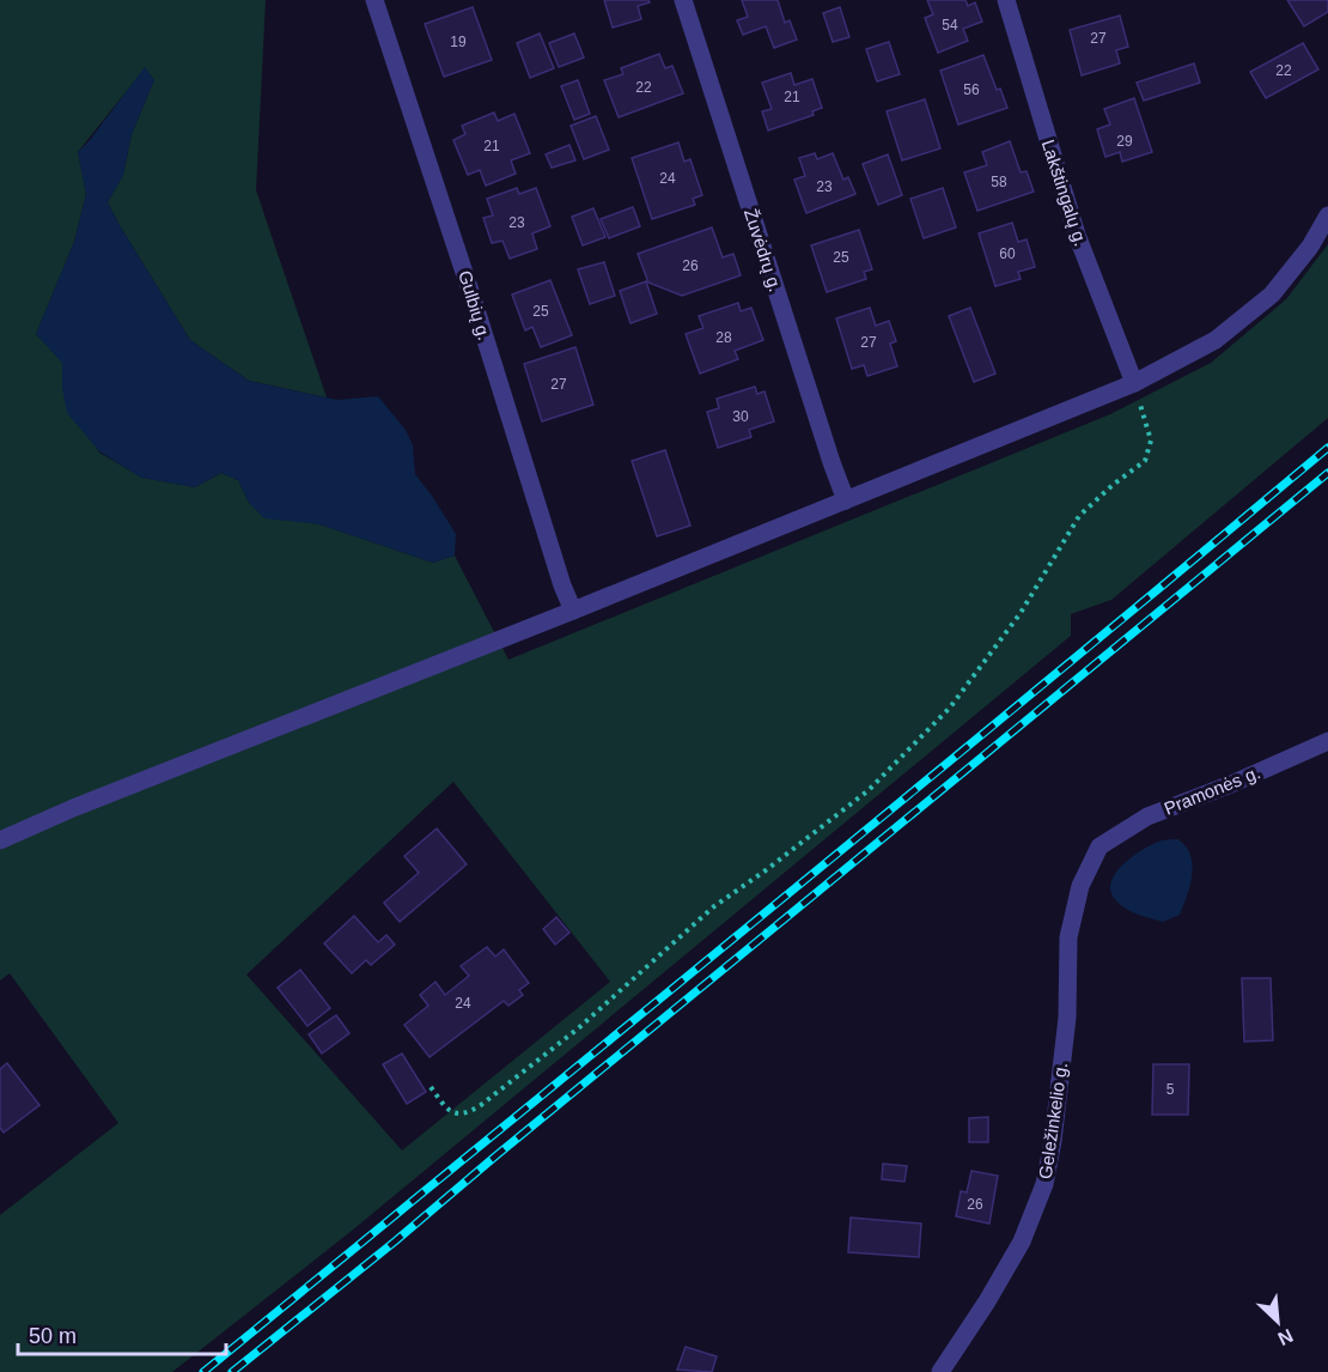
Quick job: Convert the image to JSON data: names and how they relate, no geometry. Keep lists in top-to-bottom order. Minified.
{"streets":{"street":["Lakštingalų g.","Žuvėdrų g.","Gulbių g.","Pramonės g.","Geležinkelio g."]},"crossings":[["Pramonės g.","Geležinkelio g."]],"house_numbers":["54","27","19","22","22","56","21","29","21","24","58","23","23","60","25","26","25","28","27","27","30","24","5","26"],"scale_bar":"50 m","north":"bottom right"}
